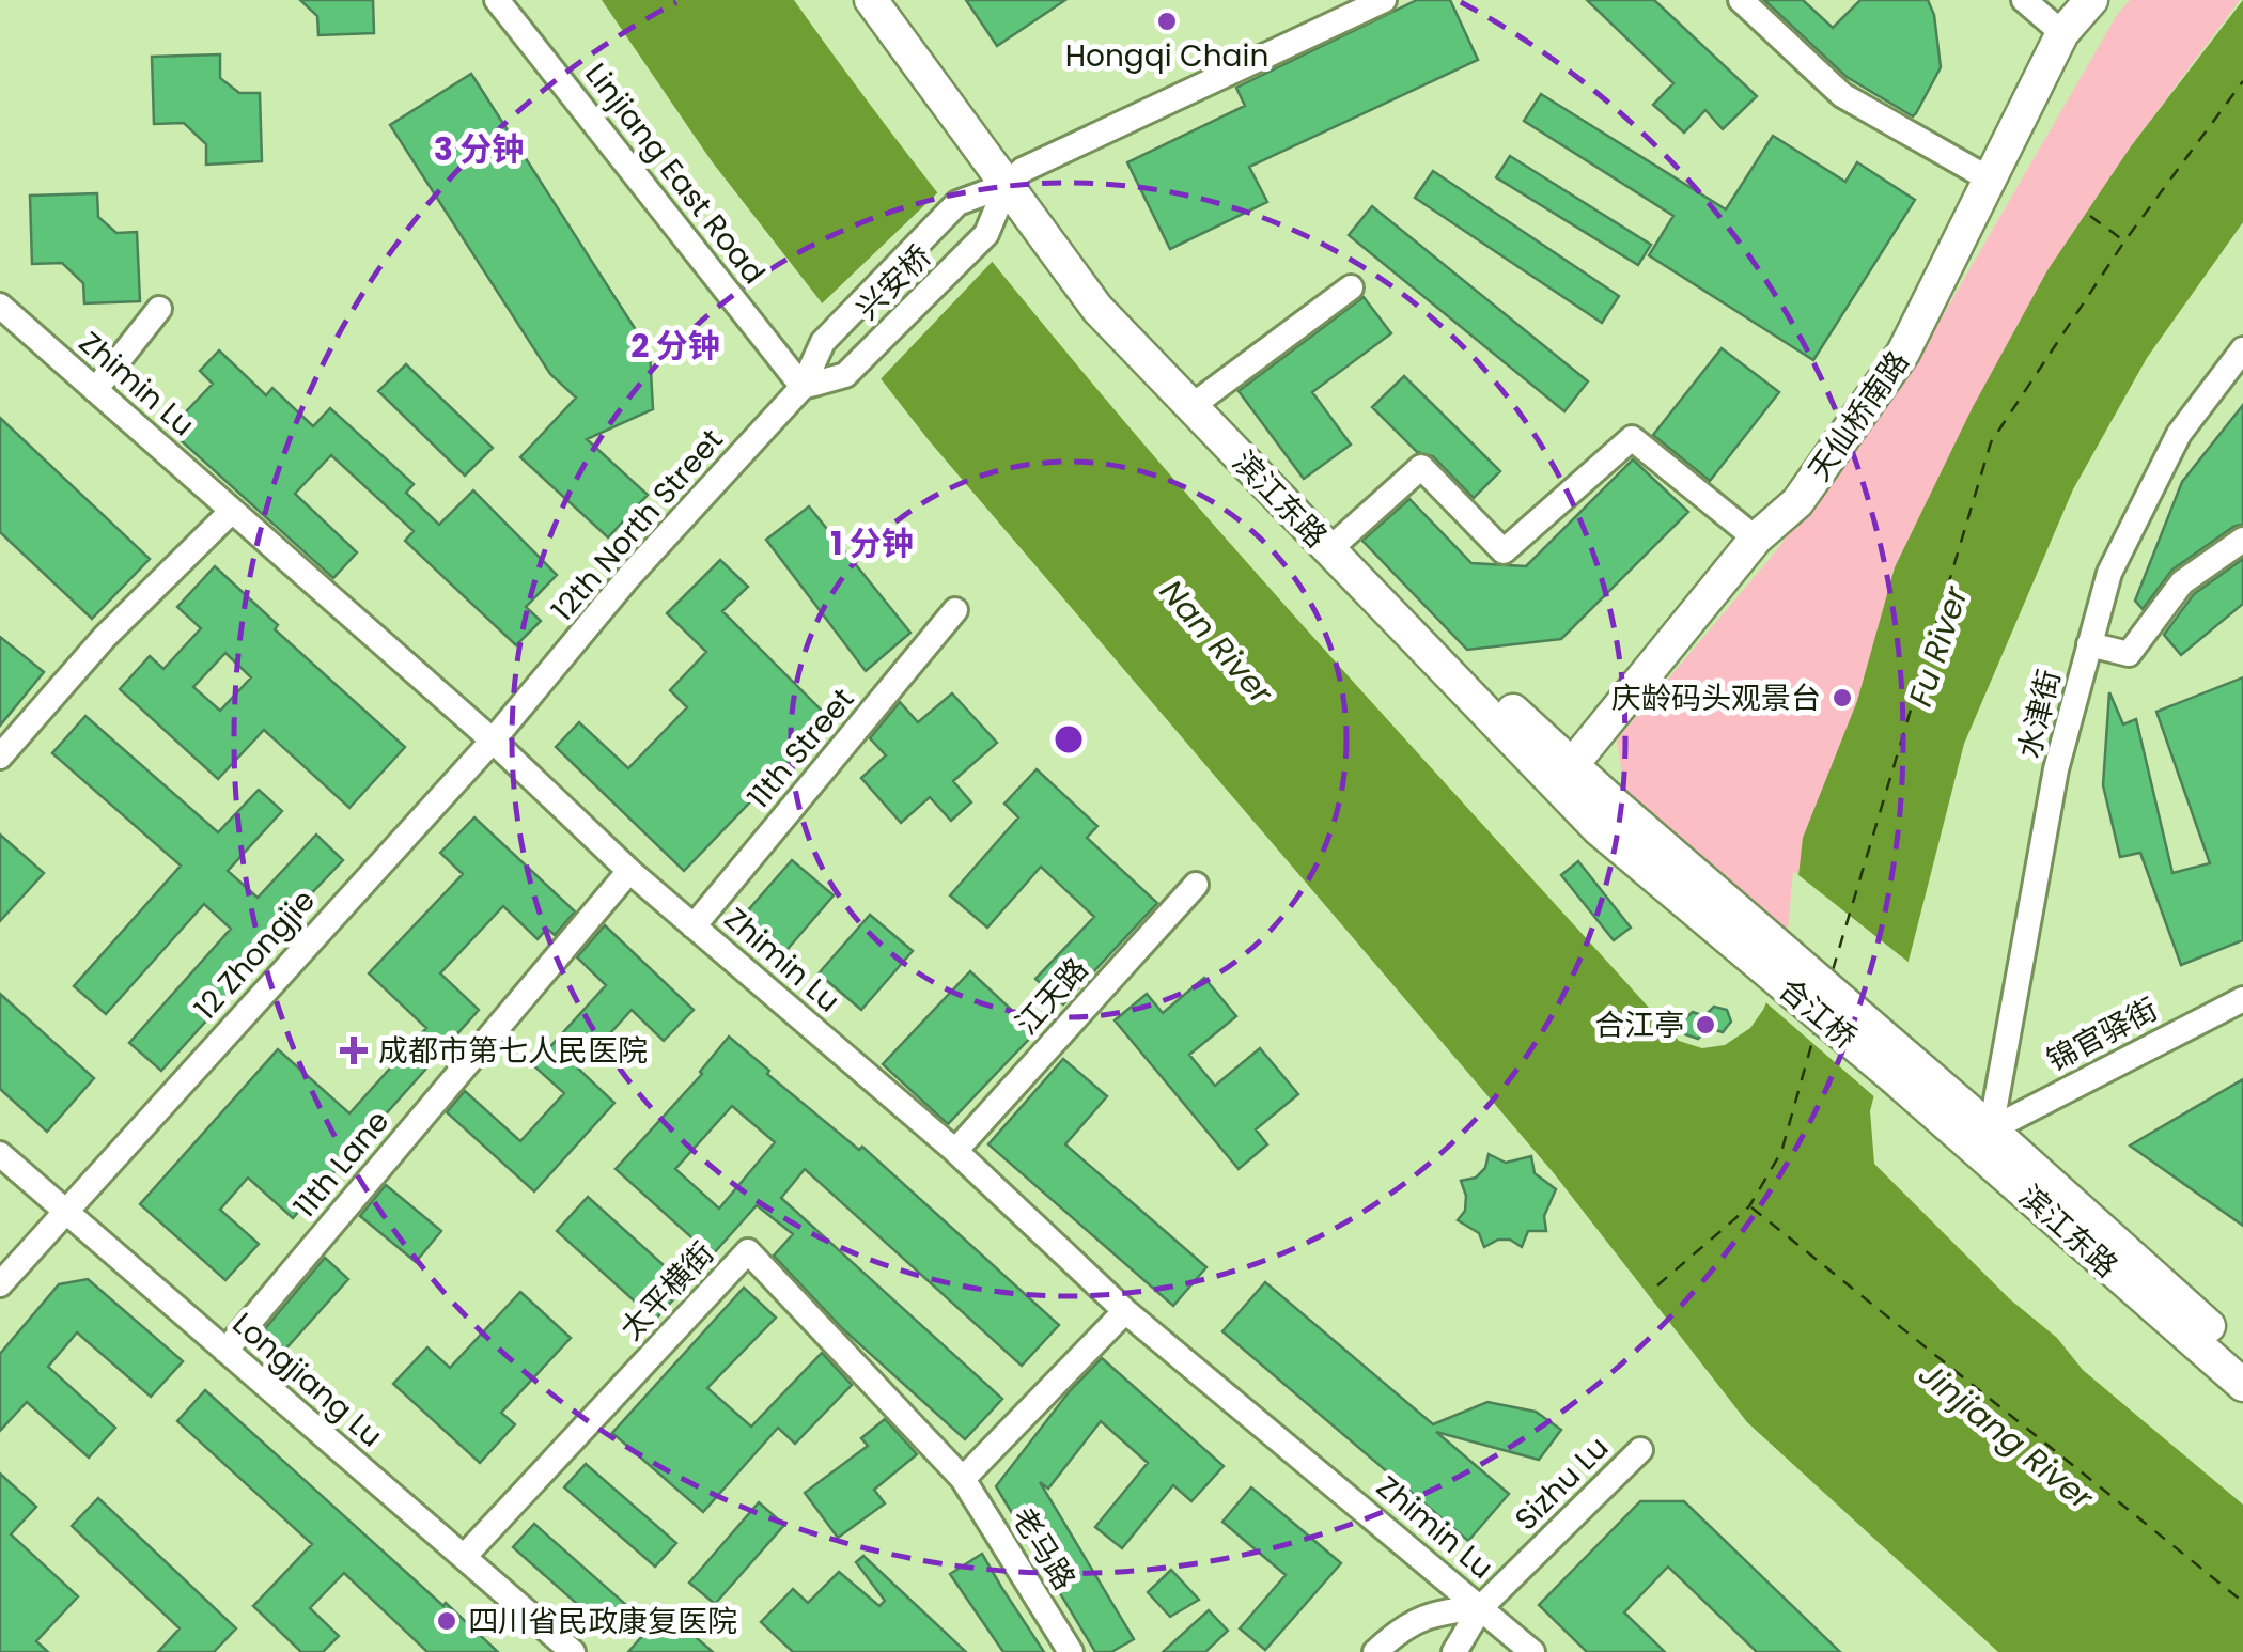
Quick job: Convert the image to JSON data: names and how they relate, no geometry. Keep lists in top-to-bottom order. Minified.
{"streets":{"main road":["天仙桥南路","滨江东路","合江桥"],"street":["Linjiang East Road","兴安桥","Zhimin Lu","12th North Street","水津街","11th Street","12 Zhongjie","江天路","锦官驿街","11th Lane","太平横街","Longjiang Lu","Sizhu Lu","老马路"]},"crossings":[["Linjiang East Road","兴安桥"],["Linjiang East Road","12th North Street"],["兴安桥","滨江东路"],["兴安桥","12th North Street"],["Zhimin Lu","12th North Street"],["Zhimin Lu","11th Street"],["Zhimin Lu","12 Zhongjie"],["Zhimin Lu","江天路"],["Zhimin Lu","11th Lane"],["Zhimin Lu","Sizhu Lu"],["天仙桥南路","滨江东路"],["滨江东路","水津街"],["滨江东路","合江桥"],["滨江东路","锦官驿街"],["12th North Street","12 Zhongjie"],["水津街","锦官驿街"],["12 Zhongjie","Longjiang Lu"],["11th Lane","Longjiang Lu"],["太平横街","Longjiang Lu"],["太平横街","老马路"]],"water":["Nan River","Fu River","Jinjiang River"],"places":{"other":["Hongqi Chain","庆龄码头观景台","合江亭","四川省民政康复医院"],"health":["成都市第七人民医院"]},"rings":["3 分钟","2 分钟","1 分钟"]}
